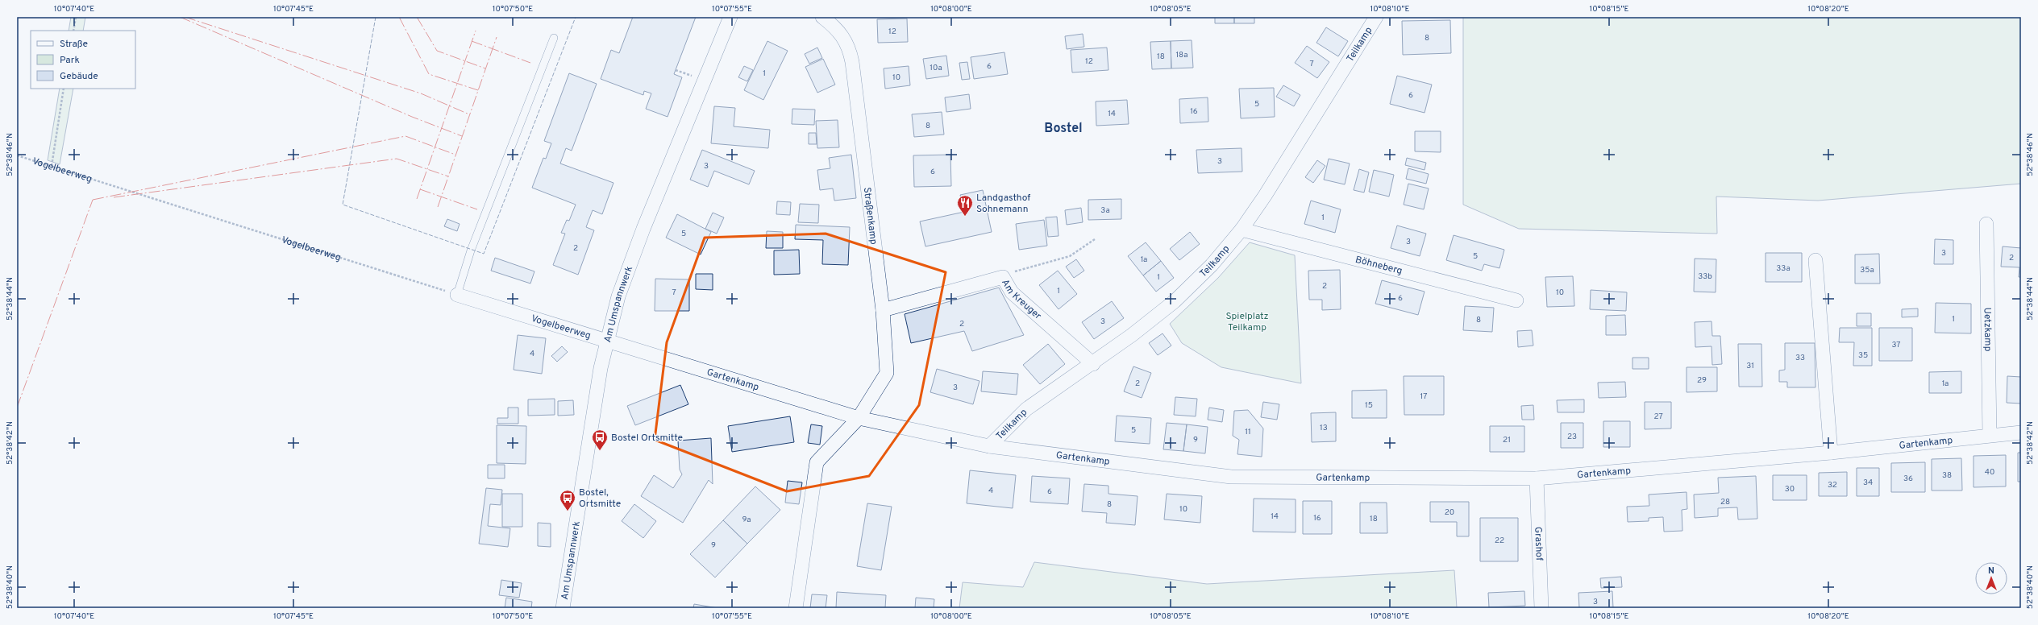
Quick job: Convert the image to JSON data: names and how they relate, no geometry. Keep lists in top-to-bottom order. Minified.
{"streets":{"street":["Teilkamp","Vogelbeerweg","Straßenkamp","Böhneberg","Am Kreuger","Am Umspannwerk","Uetzkamp","Gartenkamp","Grashof"]},"crossings":[["Teilkamp","Böhneberg"],["Teilkamp","Am Kreuger"],["Teilkamp","Gartenkamp"],["Vogelbeerweg","Am Umspannwerk"],["Vogelbeerweg","Gartenkamp"],["Straßenkamp","Am Kreuger"],["Straßenkamp","Gartenkamp"],["Am Umspannwerk","Gartenkamp"],["Uetzkamp","Gartenkamp"],["Gartenkamp","Grashof"]],"districts":["Bostel"],"parks":["Spielplatz Teilkamp"],"places":{"restaurant":["Landgasthof Sohnemann"],"bus stop":["Bostel Ortsmitte","Bostel, Ortsmitte"]},"house_numbers":["12","8","18a","18","12","7","6","10a","1","10","6","5","16","14","8","3","3","6","3a","1","5","3","2","3","5","2","1a","33a","35a","33b","1","2","1","7","10","6","1","8","3","2","37","4","35","33","31","29","2","1a","3","17","15","27","13","5","11","23","9","21","40","38","36","34","32","30","4","6","28","8","10","20","14","16","18","9a","22","9","3"],"legend":["Straße","Park","Gebäude"],"north":"top","coordinates":["10°07'40\"E","10°07'45\"E","10°07'50\"E","10°07'55\"E","10°08'00\"E","10°08'05\"E","10°08'10\"E","10°08'15\"E","10°08'20\"E","52°38'46\"N","52°38'44\"N","52°38'42\"N","52°38'40\"N"]}
